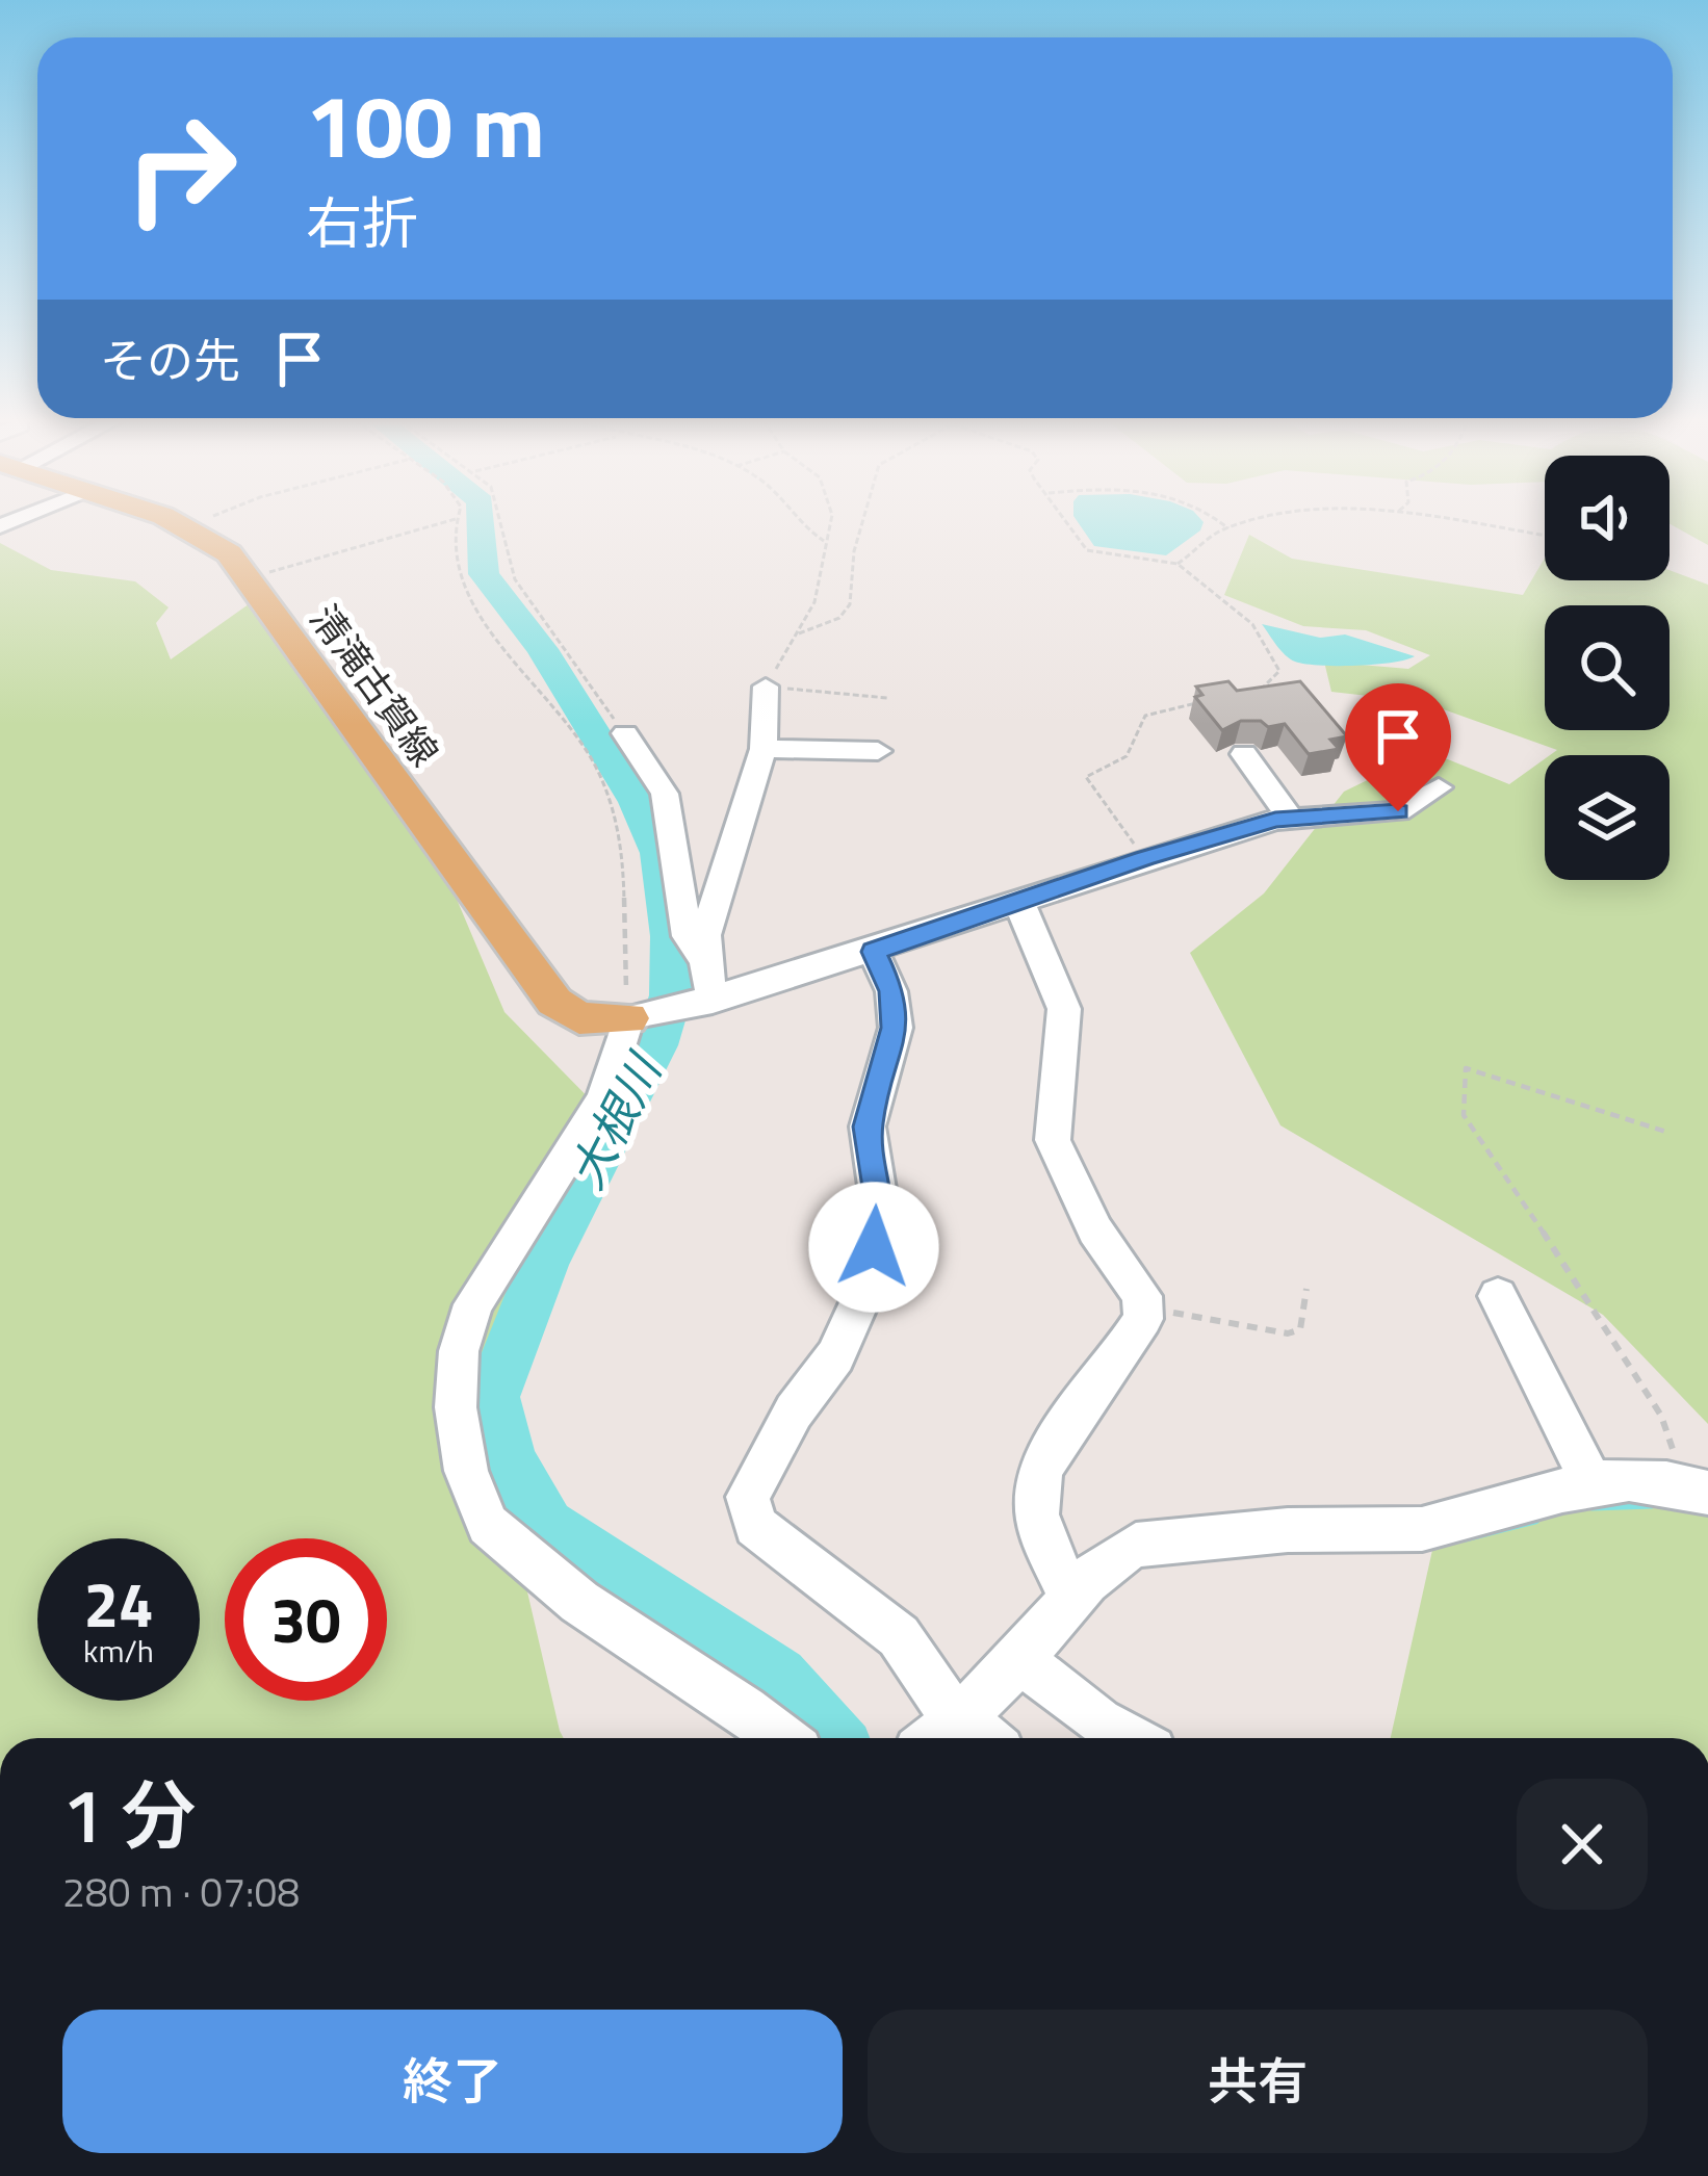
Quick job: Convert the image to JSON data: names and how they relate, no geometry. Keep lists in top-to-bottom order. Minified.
{"streets":{"main road":["清滝古賀線"]},"water":["大根川"],"page":{"turn":["100 m","右折"],"then":"その先","speed":"24 km/h","limit":"30","heading":["1 分","280 m · 07:08"],"buttons":["終了","共有"]}}
